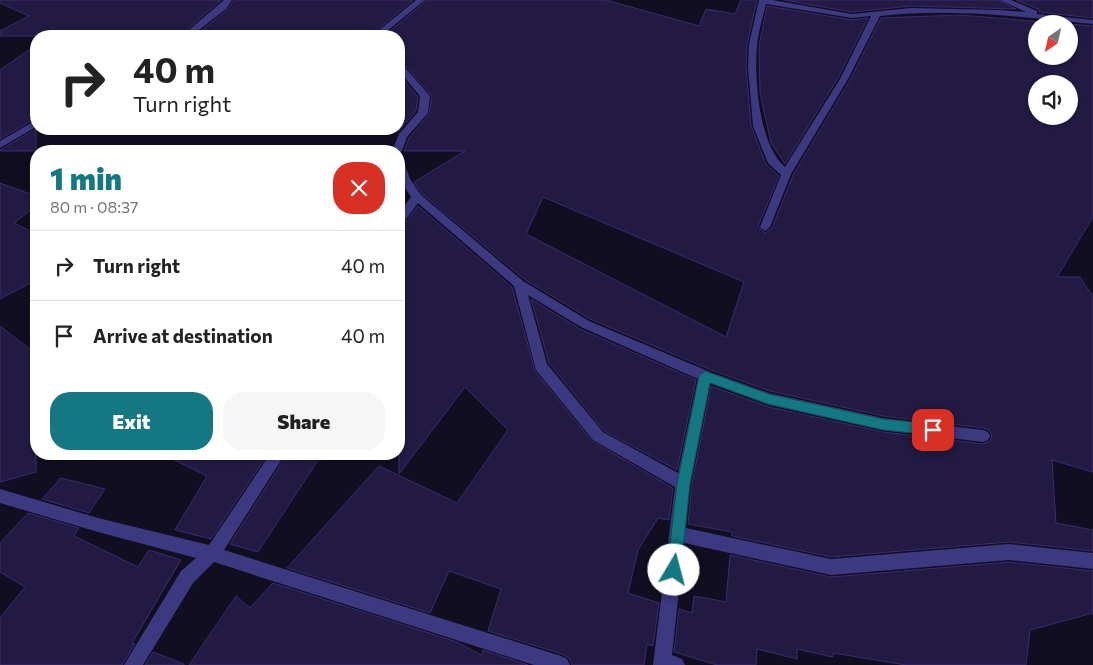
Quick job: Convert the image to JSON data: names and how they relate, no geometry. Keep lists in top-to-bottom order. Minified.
{"north":"bottom left","page":{"turn":["40 m","Turn right"],"heading":["1 min","80 m · 08:37"],"list":[{"name":"Turn right","value":"40 m"},{"name":"Arrive at destination","value":"40 m"}],"buttons":["Exit","Share"]}}
